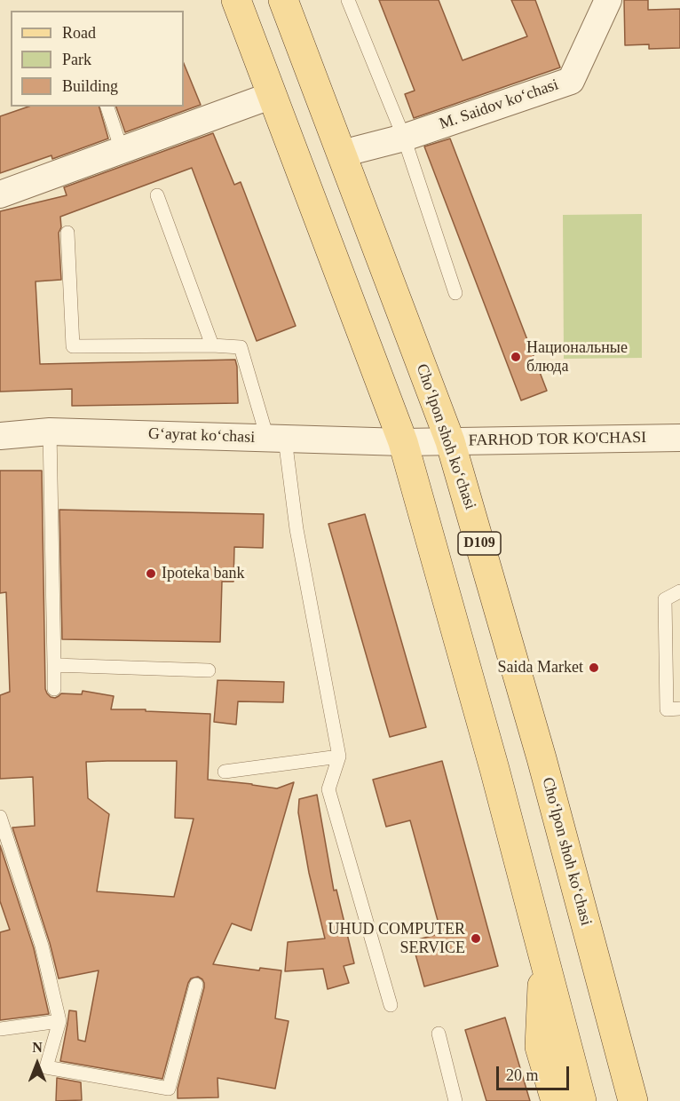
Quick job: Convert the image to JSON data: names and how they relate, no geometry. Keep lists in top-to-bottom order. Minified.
{"streets":{"main road":["Choʻlpon shoh koʻchasi","D109"],"street":["M. Saidov koʻchasi","Gʻayrat koʻchasi","FARHOD TOR KO'CHASI"]},"crossings":[["M. Saidov koʻchasi","Choʻlpon shoh koʻchasi"],["Gʻayrat koʻchasi","FARHOD TOR KO'CHASI"],["Gʻayrat koʻchasi","D109"],["Choʻlpon shoh koʻchasi","FARHOD TOR KO'CHASI"],["FARHOD TOR KO'CHASI","D109"]],"places":["Национальные блюда","Ipoteka bank","Saida Market","UHUD COMPUTER SERVICE"],"legend":["Road","Park","Building"],"scale_bar":"20 m","north":"top"}
